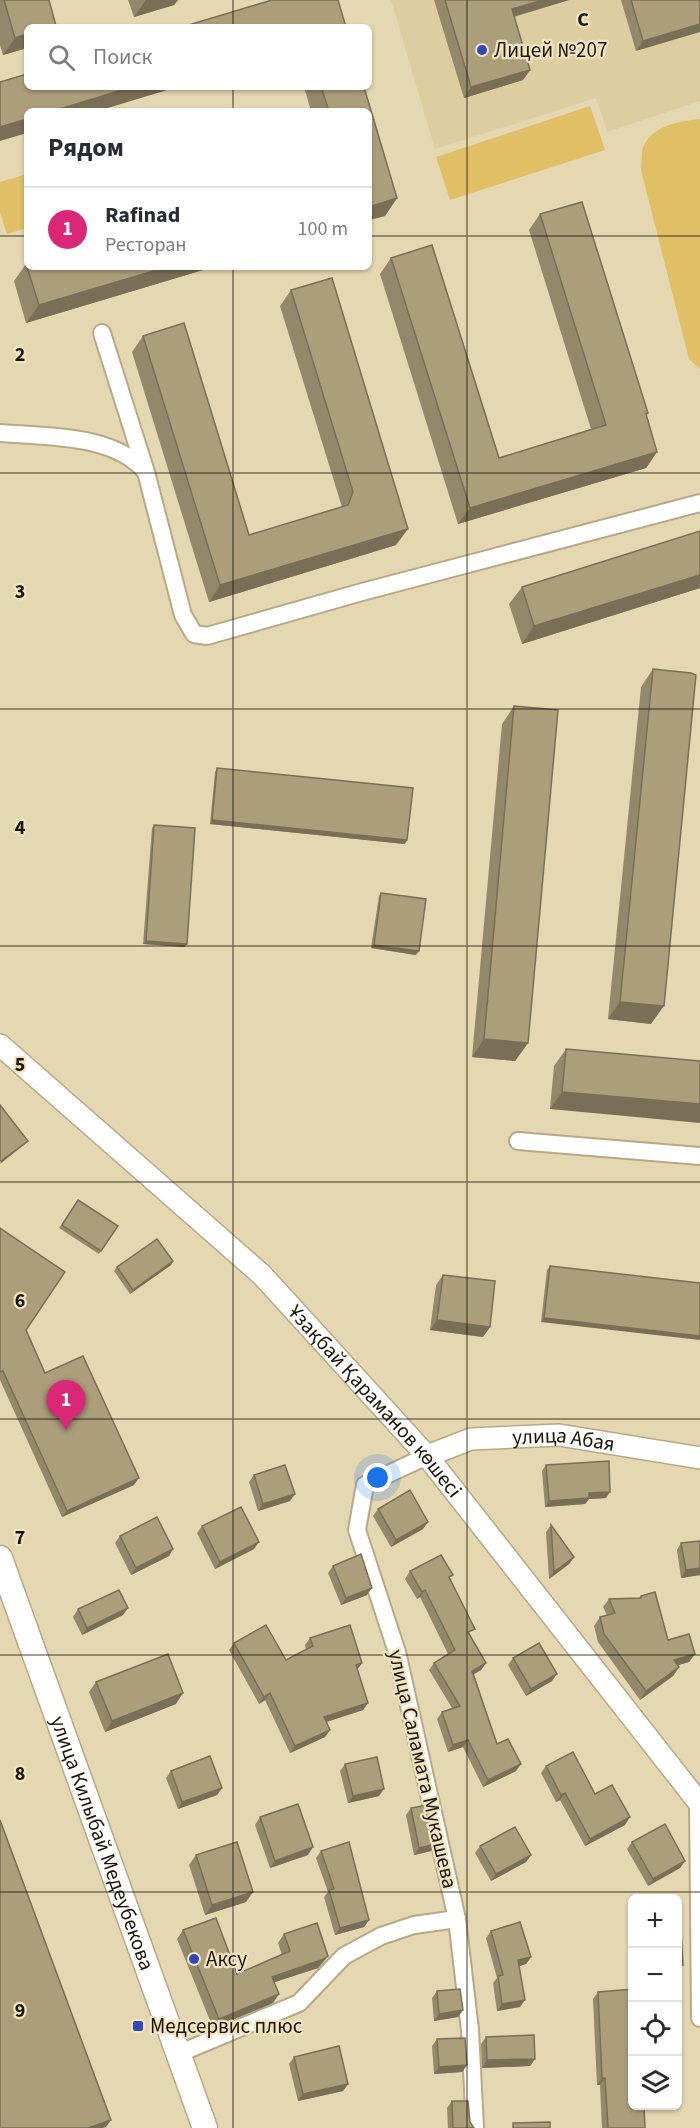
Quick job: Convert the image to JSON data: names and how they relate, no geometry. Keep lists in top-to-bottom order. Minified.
{"streets":{"main road":["улица Килыбай Медеубекова"],"street":["Ұзақбай Қараманов көшесі","улица Абая","улица Саламата Мукашева"]},"crossings":[["Ұзақбай Қараманов көшесі","улица Абая"],["Ұзақбай Қараманов көшесі","улица Саламата Мукашева"],["улица Абая","улица Саламата Мукашева"]],"places":{"other":["Лицей №207","Аксу"],"transit":["Медсервис плюс"]},"page":{"search":"Поиск","heading":"Рядом","list":[{"mark":"1","name":"Rafinad","note":"Ресторан","value":"100 m"}],"pins":"1","map_buttons":["+","−"]},"grid":{"columns":["C"],"rows":["2","3","4","5","6","7","8","9"]}}
